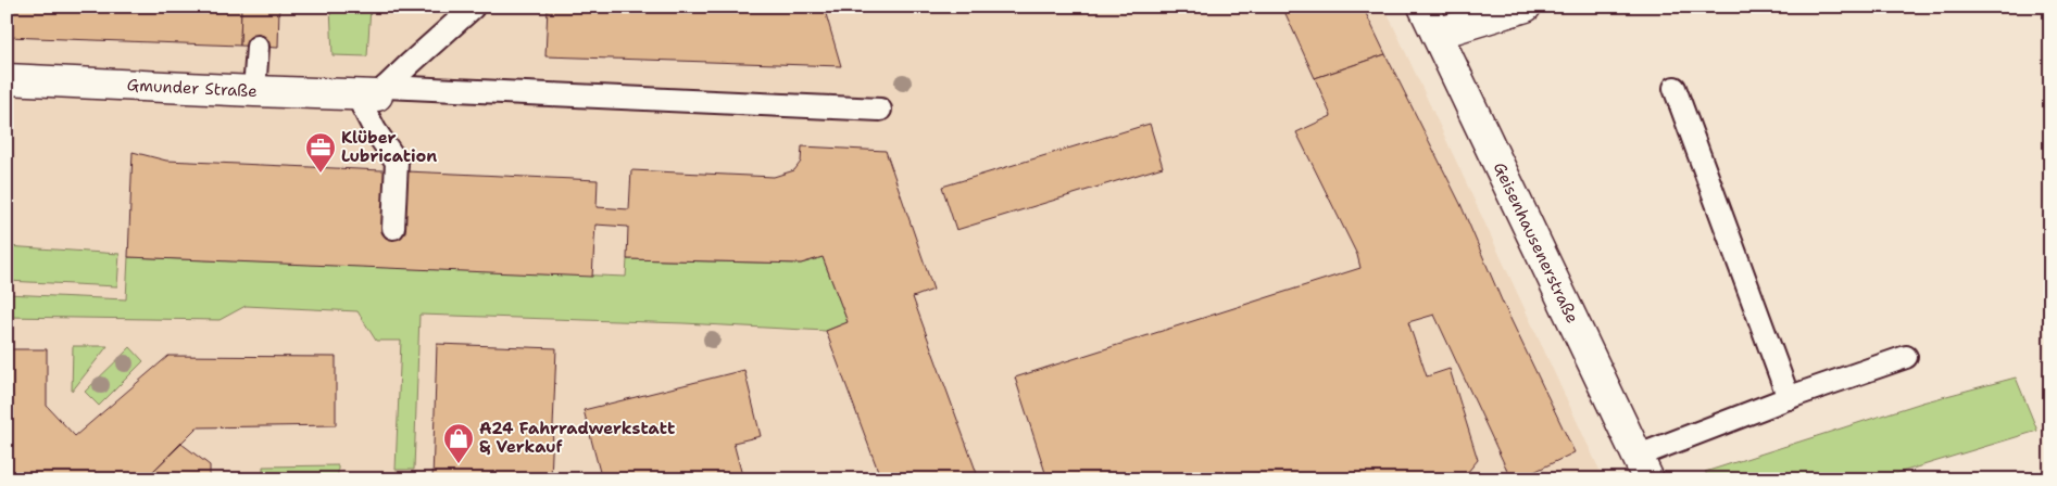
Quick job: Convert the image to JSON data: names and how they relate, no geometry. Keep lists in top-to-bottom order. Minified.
{"streets":{"street":["Gmunder Straße","Geisenhausenerstraße"]},"places":{"office":["Klüber Lubrication"],"shop":["A24 Fahrradwerkstatt & Verkauf"]}}
